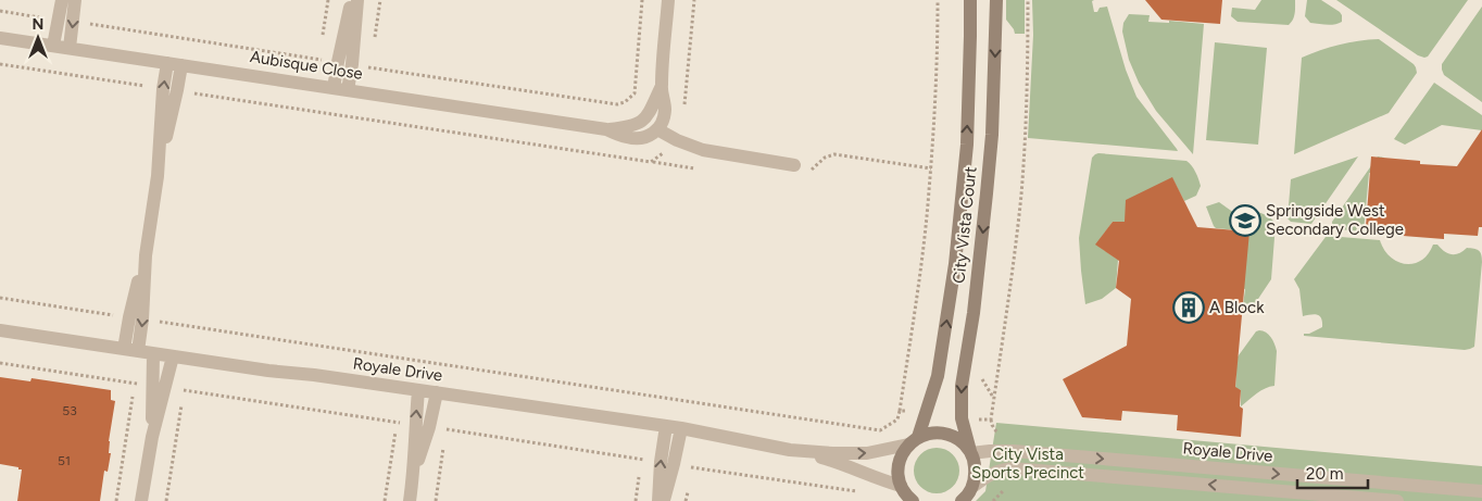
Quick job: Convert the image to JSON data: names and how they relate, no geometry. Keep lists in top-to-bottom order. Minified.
{"streets":{"street":["Aubisque Close","City Vista Court","Royale Drive"]},"crossings":[["City Vista Court","Royale Drive"]],"parks":["City Vista Sports Precinct"],"places":{"school or university":["Springside West Secondary College"],"building":["A Block"]},"house_numbers":["53","51"],"scale_bar":"20 m","north":"top"}
